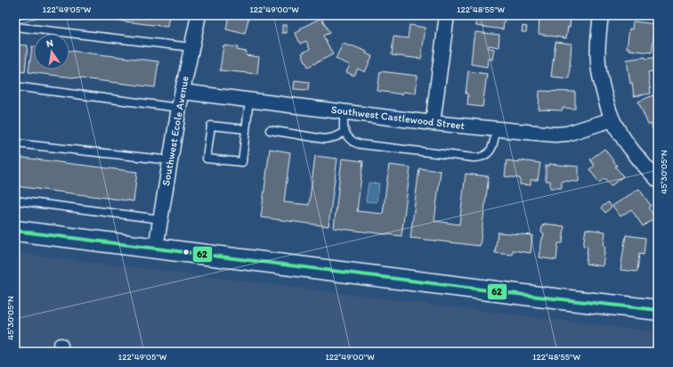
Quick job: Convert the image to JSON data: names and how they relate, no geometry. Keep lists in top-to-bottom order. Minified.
{"streets":{"street":["Southwest Castlewood Street","Southwest Ecole Avenue"]},"crossings":[["Southwest Castlewood Street","Southwest Ecole Avenue"]],"lines":["transit line 62"],"north":"top","coordinates":["122°49'05\"W","122°49'00\"W","122°48'55\"W","45°30'05\"N"]}
